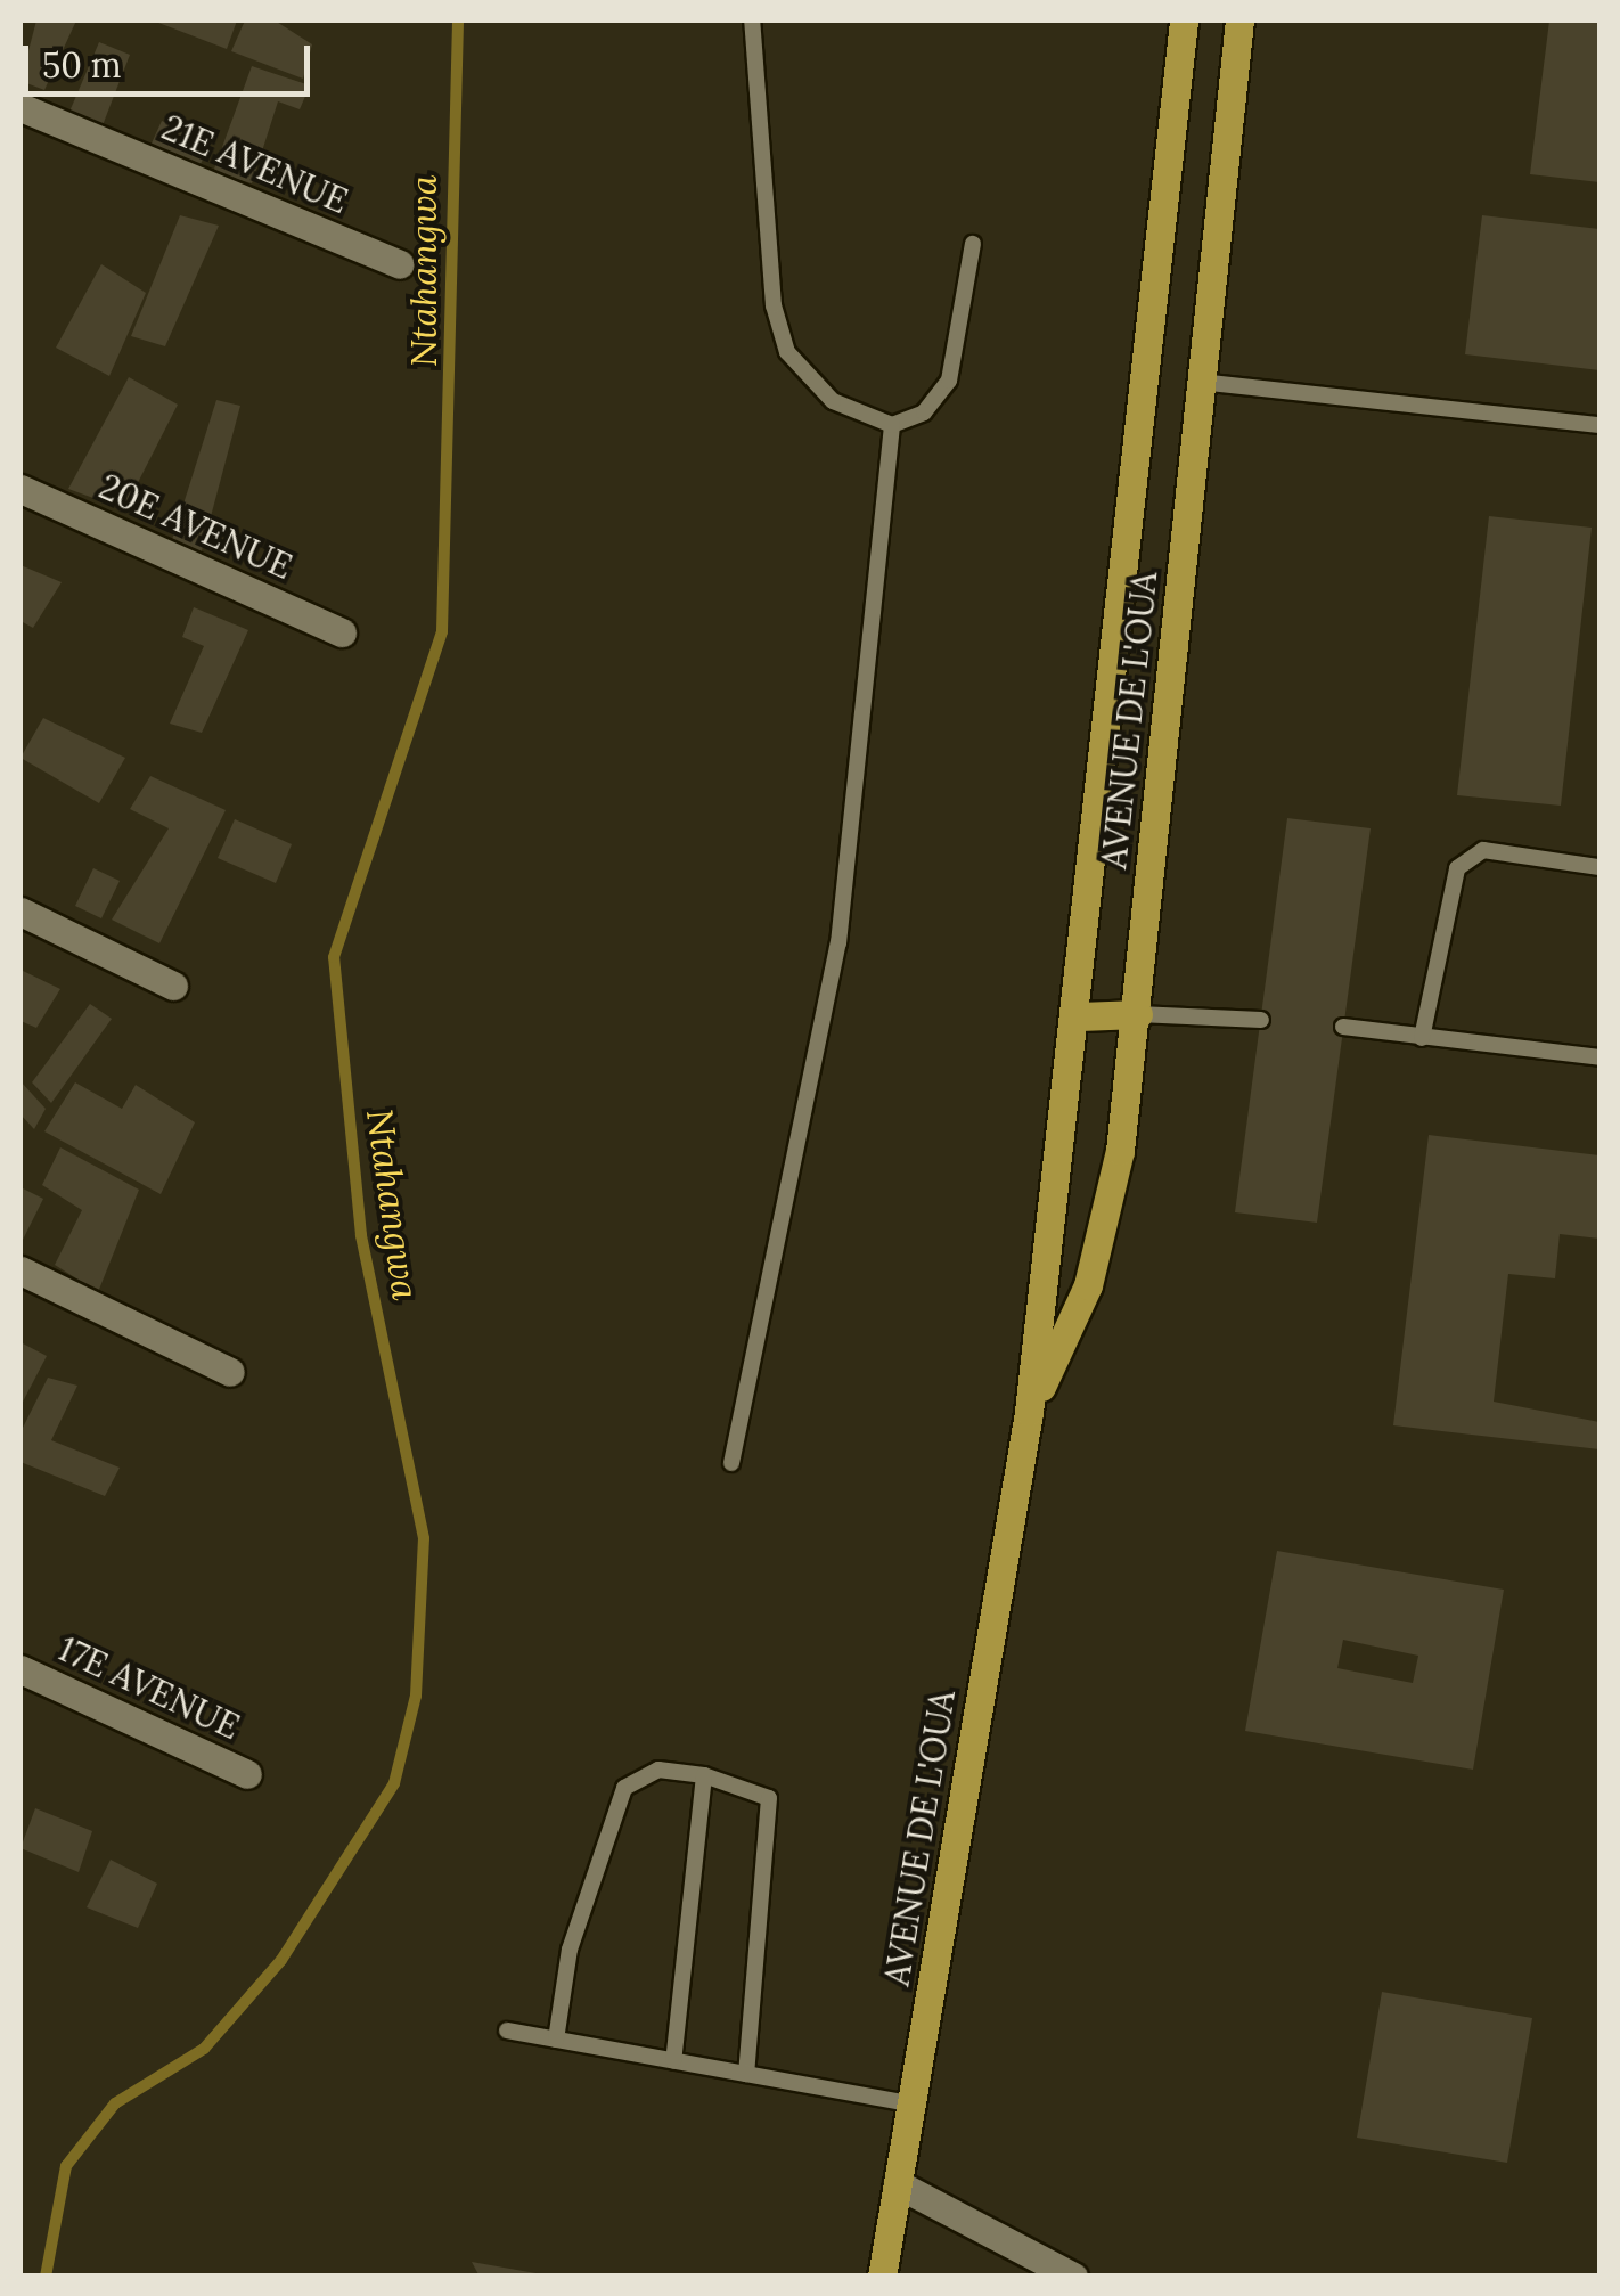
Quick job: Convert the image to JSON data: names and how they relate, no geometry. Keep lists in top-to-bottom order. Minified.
{"streets":{"main road":["AVENUE DE L'OUA"],"street":["21E AVENUE","20E AVENUE","17E AVENUE"]},"water":["Ntahangwa"],"scale_bar":"50 m"}
